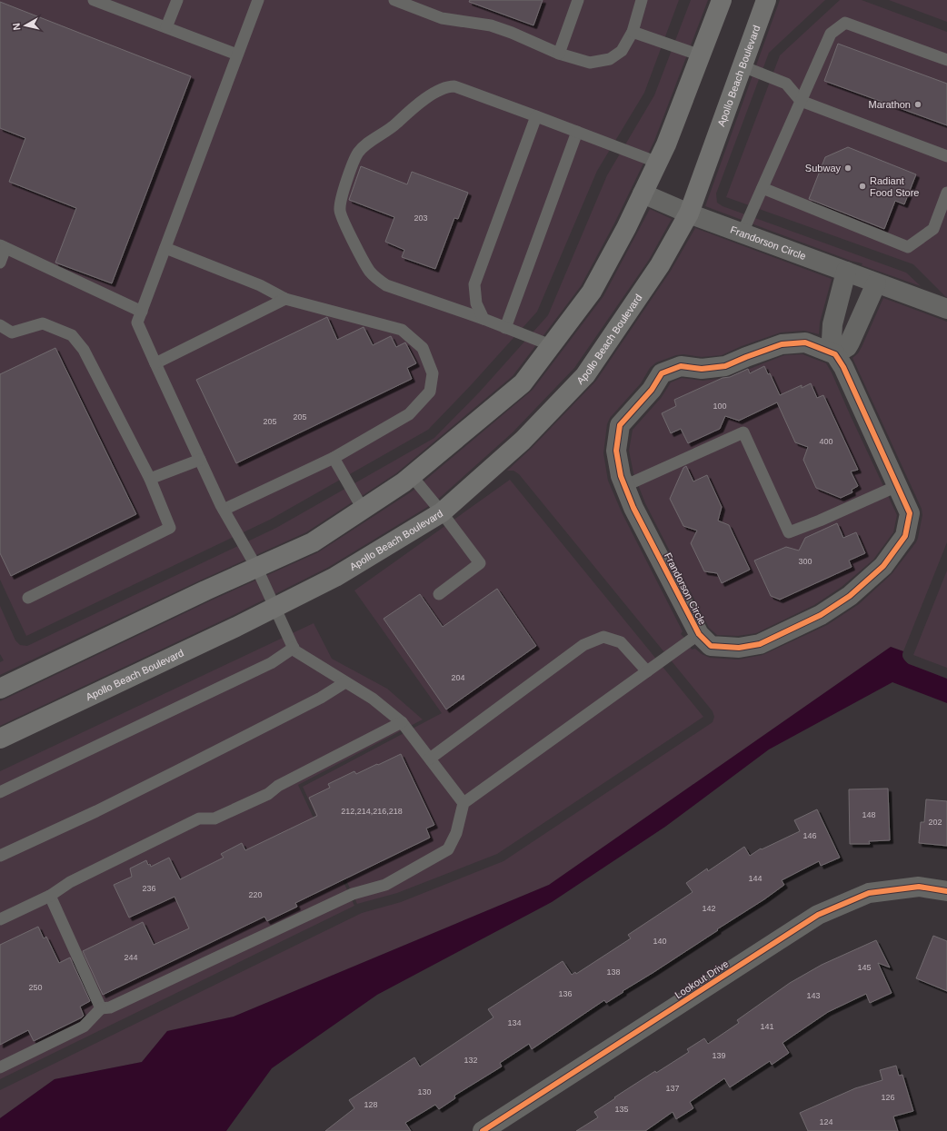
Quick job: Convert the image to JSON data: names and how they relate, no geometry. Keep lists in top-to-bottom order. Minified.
{"streets":{"main road":["Apollo Beach Boulevard"],"street":["Frandorson Circle","Lookout Drive"]},"crossings":[["Apollo Beach Boulevard","Frandorson Circle"]],"places":["Marathon","Subway","Radiant Food Store"],"house_numbers":["203","100","205","205","400","300","204","212,214,216,218","148","202","146","144","236","220","142","140","244","145","138","250","136","143","134","141","139","132","137","130","126","128","135","124"],"north":"left"}
